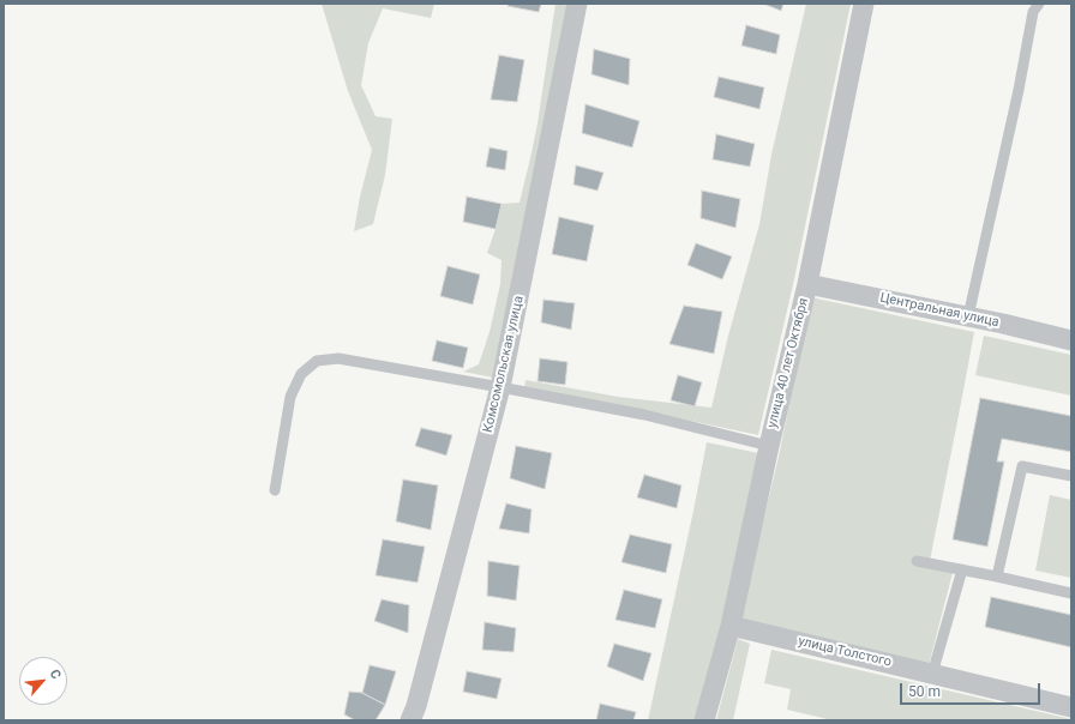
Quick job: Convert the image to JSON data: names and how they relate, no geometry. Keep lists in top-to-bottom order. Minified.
{"streets":{"street":["Центральная улица","улица 40 лет Октября","Комсомольская улица","улица Толстого"]},"crossings":[["Центральная улица","улица 40 лет Октября"],["улица 40 лет Октября","улица Толстого"]],"scale_bar":"50 m","north":"top right"}
